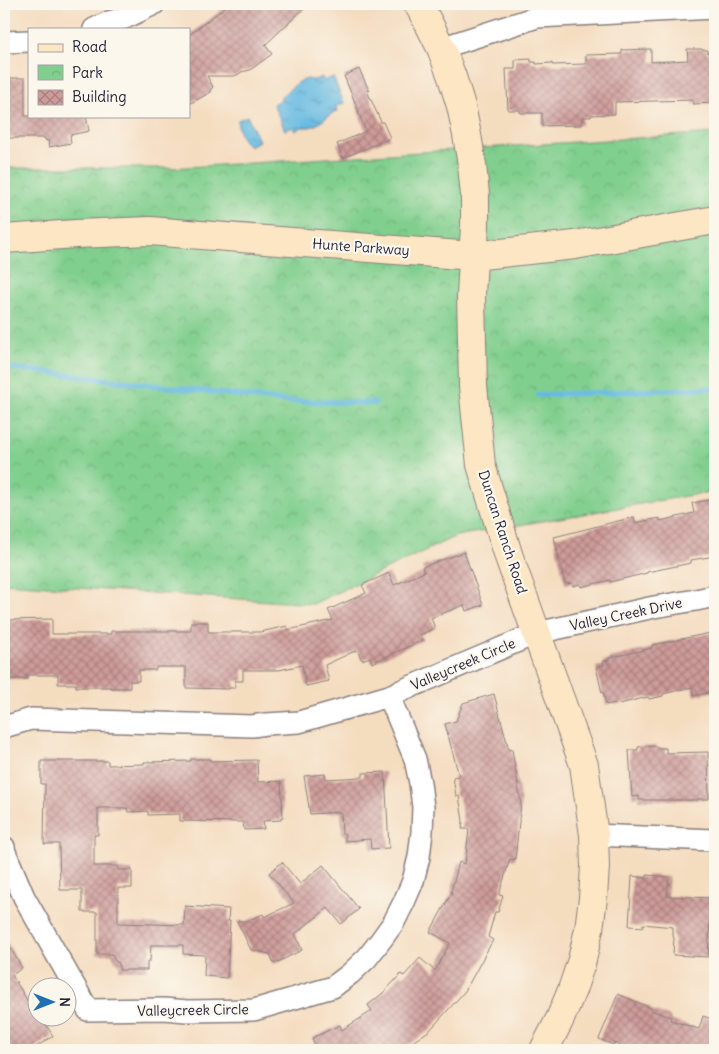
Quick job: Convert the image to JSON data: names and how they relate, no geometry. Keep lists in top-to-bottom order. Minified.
{"streets":{"street":["Hunte Parkway","Duncan Ranch Road","Valley Creek Drive","Valleycreek Circle"]},"crossings":[["Hunte Parkway","Duncan Ranch Road"],["Duncan Ranch Road","Valley Creek Drive"],["Duncan Ranch Road","Valleycreek Circle"],["Valley Creek Drive","Valleycreek Circle"]],"legend":["Road","Park","Building"],"north":"right"}
